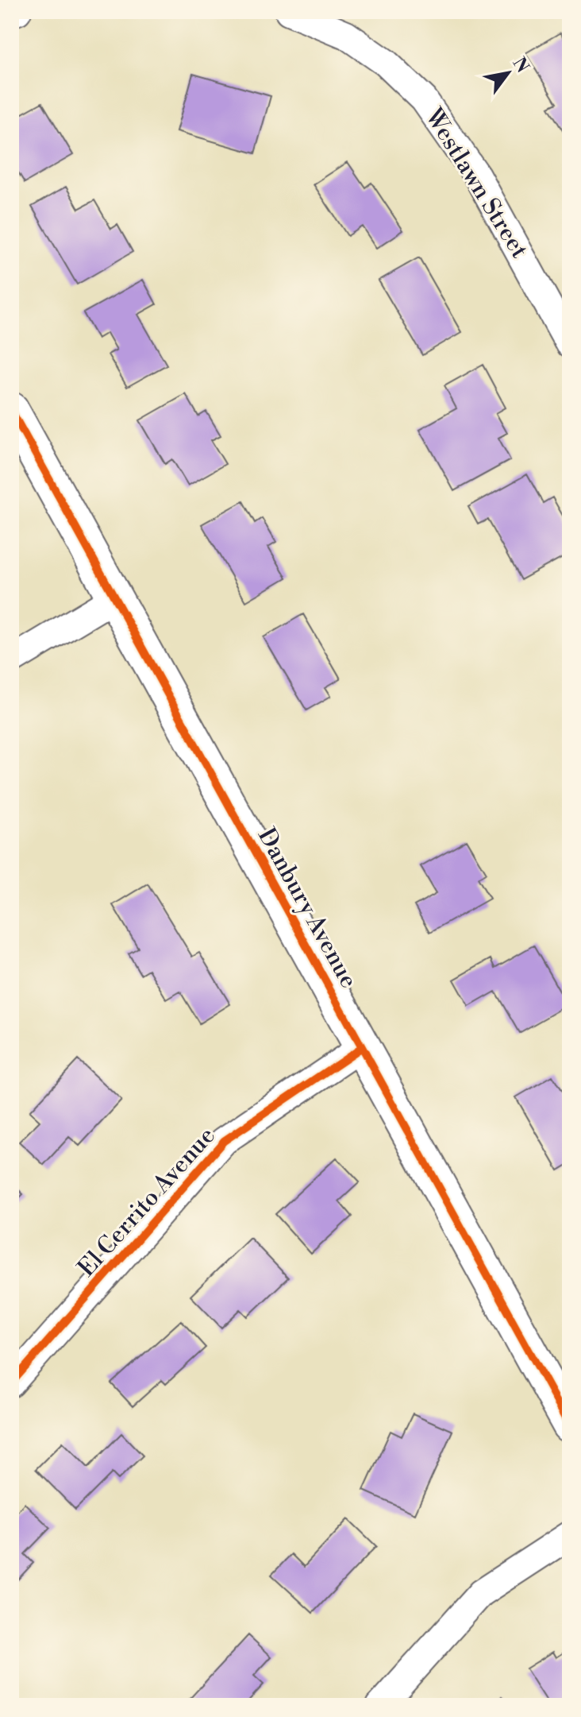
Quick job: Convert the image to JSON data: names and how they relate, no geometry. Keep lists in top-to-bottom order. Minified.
{"streets":{"street":["Westlawn Street","Danbury Avenue","El Cerrito Avenue"]},"crossings":[["Danbury Avenue","El Cerrito Avenue"]],"north":"top right"}
